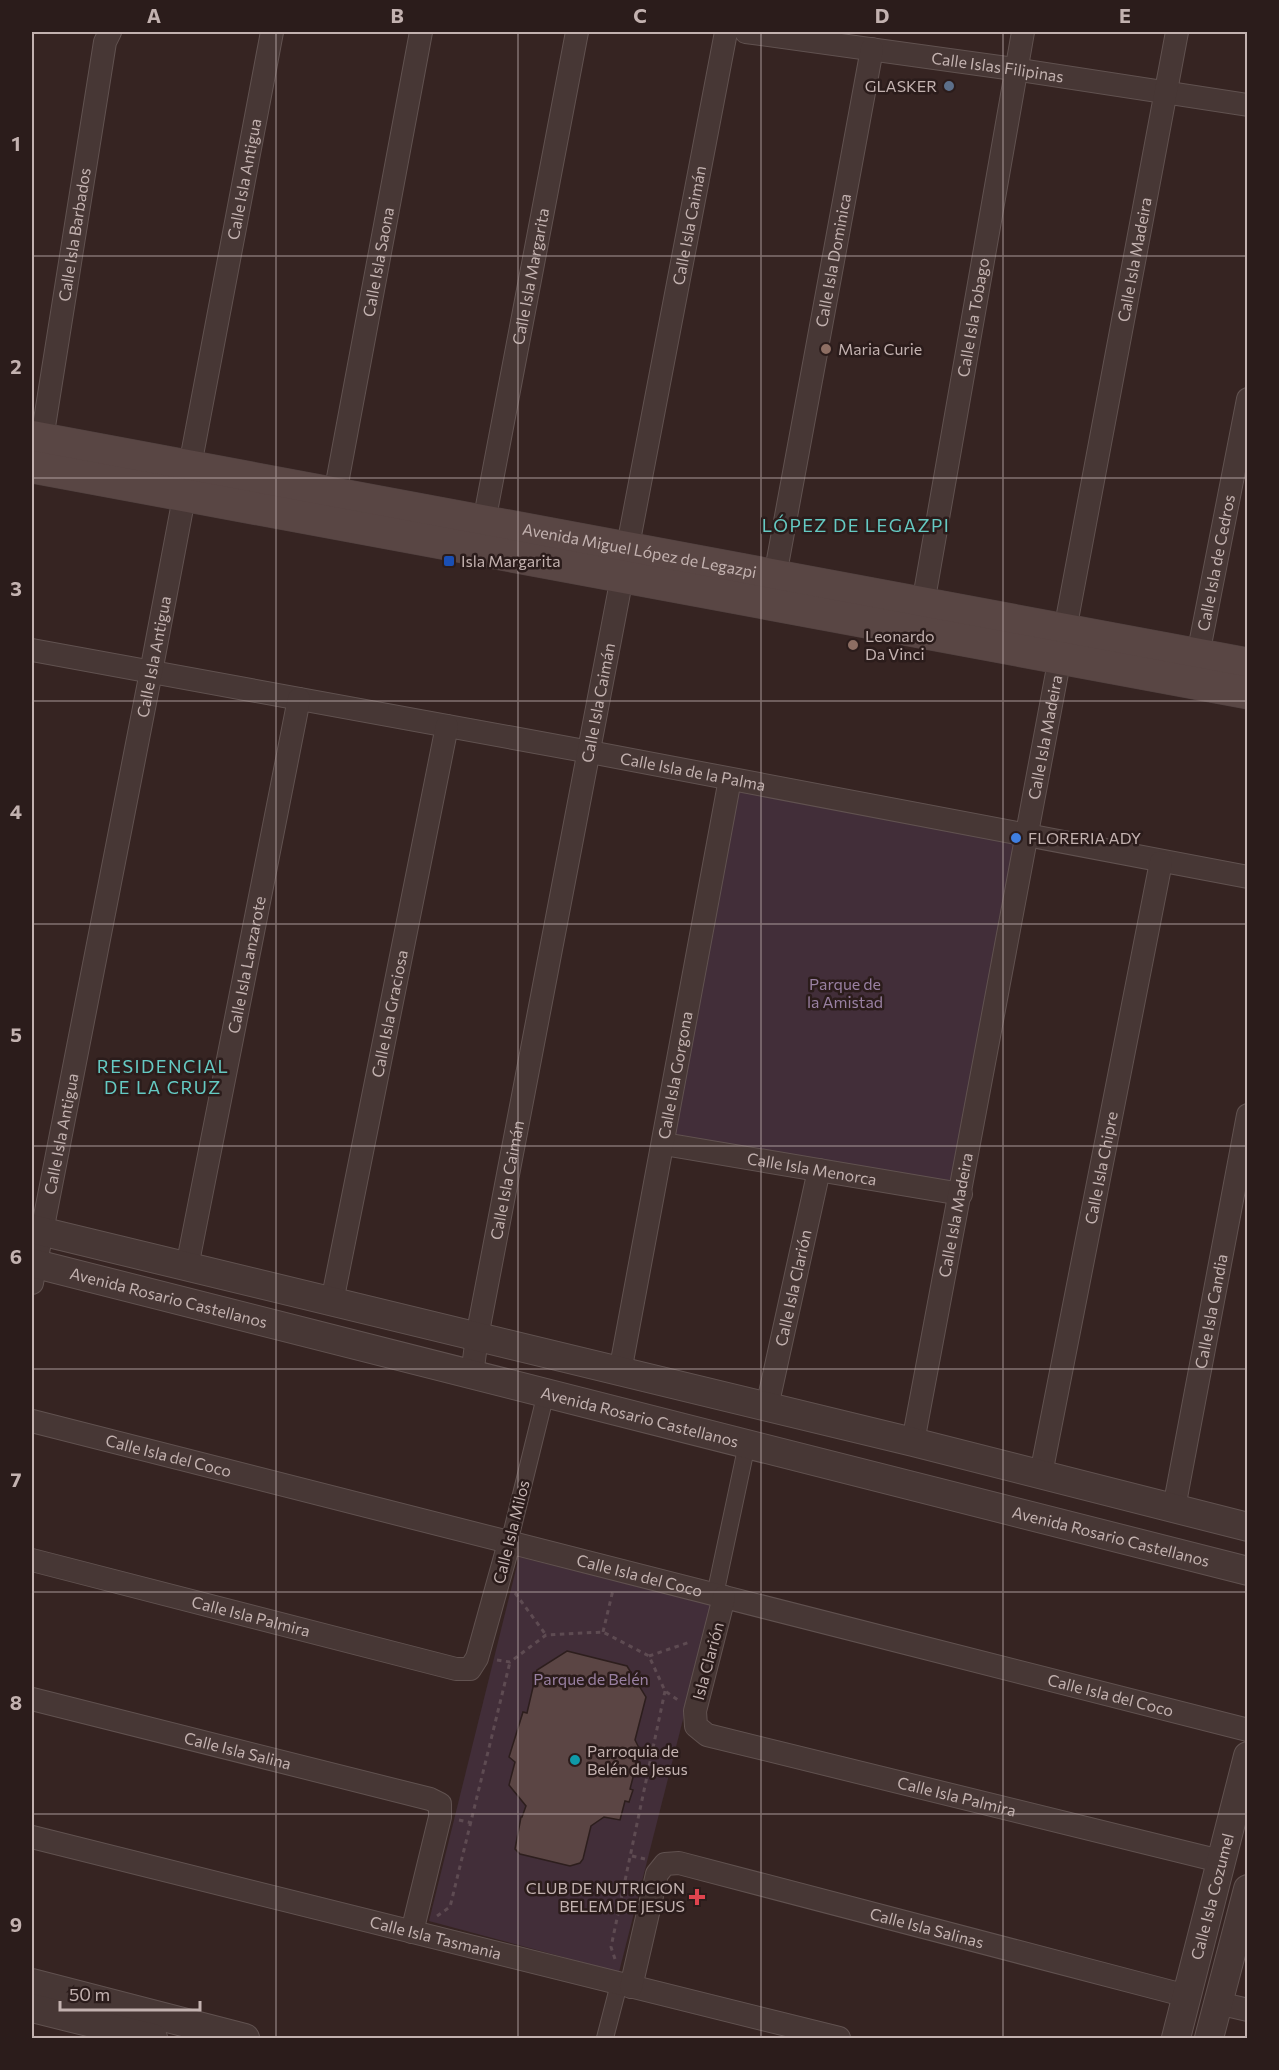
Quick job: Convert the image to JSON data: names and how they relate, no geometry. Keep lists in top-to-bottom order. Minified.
{"streets":{"main road":["Avenida Miguel López de Legazpi"],"street":["Calle Islas Filipinas","Calle Isla Antigua","Calle Isla Caimán","Calle Isla Barbados","Calle Isla Madeira","Calle Isla Dominica","Calle Isla Saona","Calle Isla Margarita","Calle Isla Tobago","Calle Isla de Cedros","Calle Isla de la Palma","Calle Isla Lanzarote","Calle Isla Graciosa","Calle Isla Gorgona","Calle Isla Chipre","Calle Isla Menorca","Calle Isla Clarión","Avenida Rosario Castellanos","Calle Isla Candia","Calle Isla del Coco","Calle Isla Milos","Calle Isla Palmira","Isla Clarión","Calle Isla Salina","Calle Isla Cozumel","Calle Isla Salinas","Calle Isla Tasmania"]},"crossings":[["Calle Islas Filipinas","Calle Isla Madeira"],["Calle Islas Filipinas","Calle Isla Dominica"],["Calle Islas Filipinas","Calle Isla Tobago"],["Calle Isla Antigua","Avenida Miguel López de Legazpi"],["Calle Isla Antigua","Calle Isla de la Palma"],["Calle Isla Antigua","Avenida Rosario Castellanos"],["Calle Isla Caimán","Avenida Miguel López de Legazpi"],["Calle Isla Caimán","Calle Isla de la Palma"],["Calle Isla Caimán","Avenida Rosario Castellanos"],["Calle Isla Barbados","Avenida Miguel López de Legazpi"],["Calle Isla Madeira","Avenida Miguel López de Legazpi"],["Calle Isla Madeira","Calle Isla de la Palma"],["Calle Isla Madeira","Calle Isla Menorca"],["Calle Isla Madeira","Avenida Rosario Castellanos"],["Calle Isla Dominica","Avenida Miguel López de Legazpi"],["Calle Isla Saona","Avenida Miguel López de Legazpi"],["Calle Isla Margarita","Avenida Miguel López de Legazpi"],["Calle Isla Tobago","Avenida Miguel López de Legazpi"],["Avenida Miguel López de Legazpi","Calle Isla de Cedros"],["Calle Isla de la Palma","Calle Isla Lanzarote"],["Calle Isla de la Palma","Calle Isla Graciosa"],["Calle Isla de la Palma","Calle Isla Gorgona"],["Calle Isla de la Palma","Calle Isla Chipre"],["Calle Isla Lanzarote","Avenida Rosario Castellanos"],["Calle Isla Graciosa","Avenida Rosario Castellanos"],["Calle Isla Gorgona","Calle Isla Menorca"],["Calle Isla Gorgona","Avenida Rosario Castellanos"],["Calle Isla Chipre","Avenida Rosario Castellanos"],["Calle Isla Menorca","Calle Isla Clarión"],["Calle Isla Clarión","Avenida Rosario Castellanos"],["Avenida Rosario Castellanos","Calle Isla Candia"],["Avenida Rosario Castellanos","Calle Isla Milos"],["Calle Isla del Coco","Calle Isla Milos"],["Calle Isla del Coco","Isla Clarión"],["Calle Isla Milos","Calle Isla Palmira"],["Calle Isla Palmira","Isla Clarión"],["Calle Isla Palmira","Calle Isla Cozumel"],["Calle Isla Salina","Calle Isla Tasmania"],["Calle Isla Cozumel","Calle Isla Salinas"],["Calle Isla Salinas","Calle Isla Tasmania"]],"districts":["LÓPEZ DE LEGAZPI","RESIDENCIAL DE LA CRUZ"],"parks":["Parque de la Amistad","Parque de Belén"],"places":{"other":["GLASKER","Maria Curie","Leonardo Da Vinci","FLORERIA ADY","Parroquia de Belén de Jesus"],"transit":["Isla Margarita"],"health":["CLUB DE NUTRICION BELEM DE JESUS"]},"scale_bar":"50 m","grid":{"columns":["A","B","C","D","E"],"rows":["1","2","3","4","5","6","7","8","9"]}}
